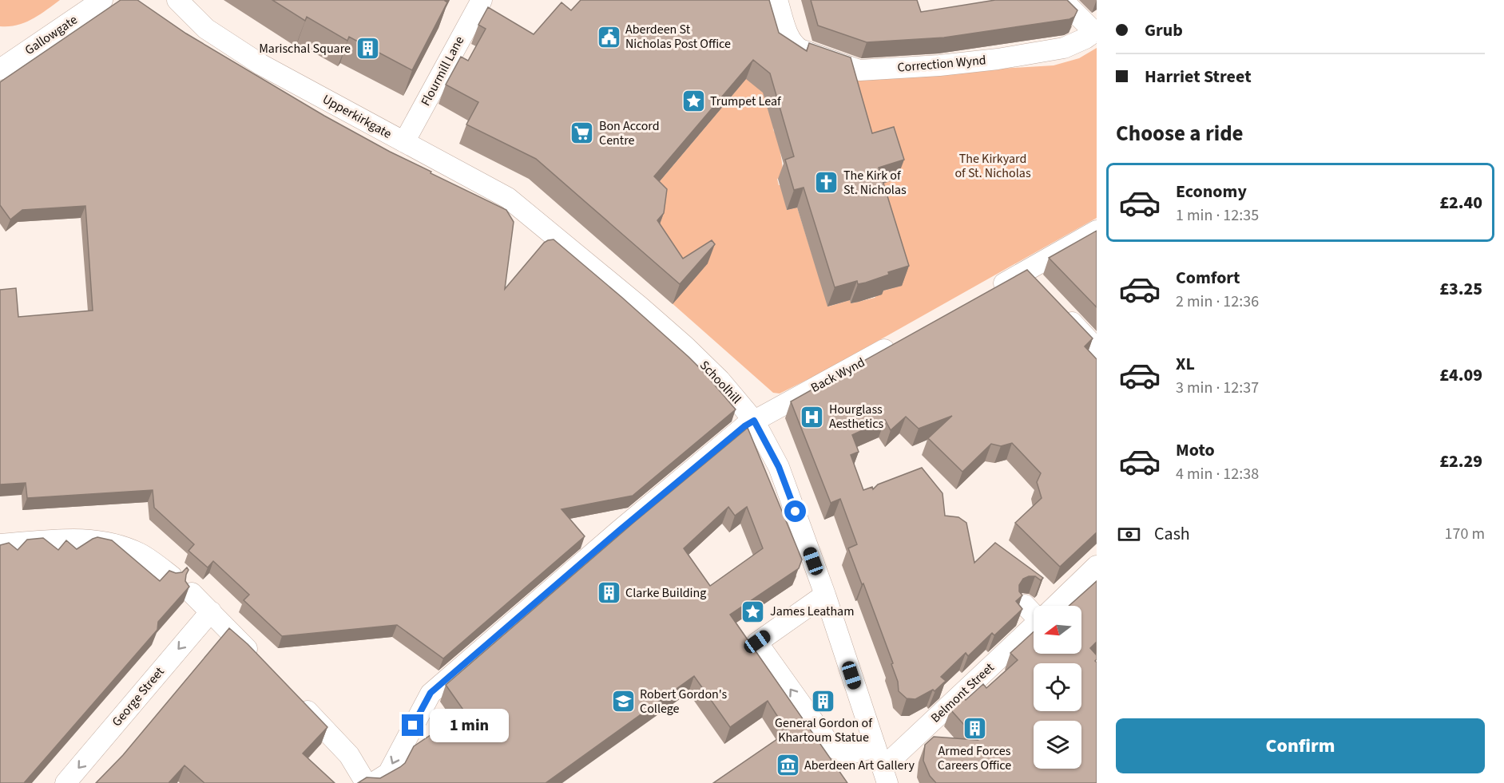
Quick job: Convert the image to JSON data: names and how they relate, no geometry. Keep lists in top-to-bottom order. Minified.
{"streets":{"street":["Gallowgate","Correction Wynd","Flourmill Lane","Upperkirkgate","Back Wynd","Schoolhill","Belmont Street","George Street"]},"crossings":[["Flourmill Lane","Upperkirkgate"],["Upperkirkgate","Schoolhill"],["Back Wynd","Schoolhill"],["Schoolhill","Belmont Street"]],"one_way":["Back Wynd","George Street"],"parks":["The Kirkyard of St. Nicholas"],"places":{"public building":["Aberdeen St Nicholas Post Office"],"building":["Marischal Square","Clarke Building","General Gordon of Khartoum Statue","Armed Forces Careers Office"],"place":["Trumpet Leaf","James Leatham"],"supermarket":["Bon Accord Centre"],"church":["The Kirk of St. Nicholas"],"hospital":["Hourglass Aesthetics"],"school or university":["Robert Gordon's College"],"museum":["Aberdeen Art Gallery"]},"north":"left","page":{"banner":["Grub","Harriet Street"],"heading":"Choose a ride","list":[{"name":"Economy","note":"1 min · 12:35","value":"£2.40"},{"name":"Comfort","note":"2 min · 12:36","value":"£3.25"},{"name":"XL","note":"3 min · 12:37","value":"£4.09"},{"name":"Moto","note":"4 min · 12:38","value":"£2.29"}],"pay":["Cash","170 m"],"bubble":"1 min","buttons":"Confirm"}}
